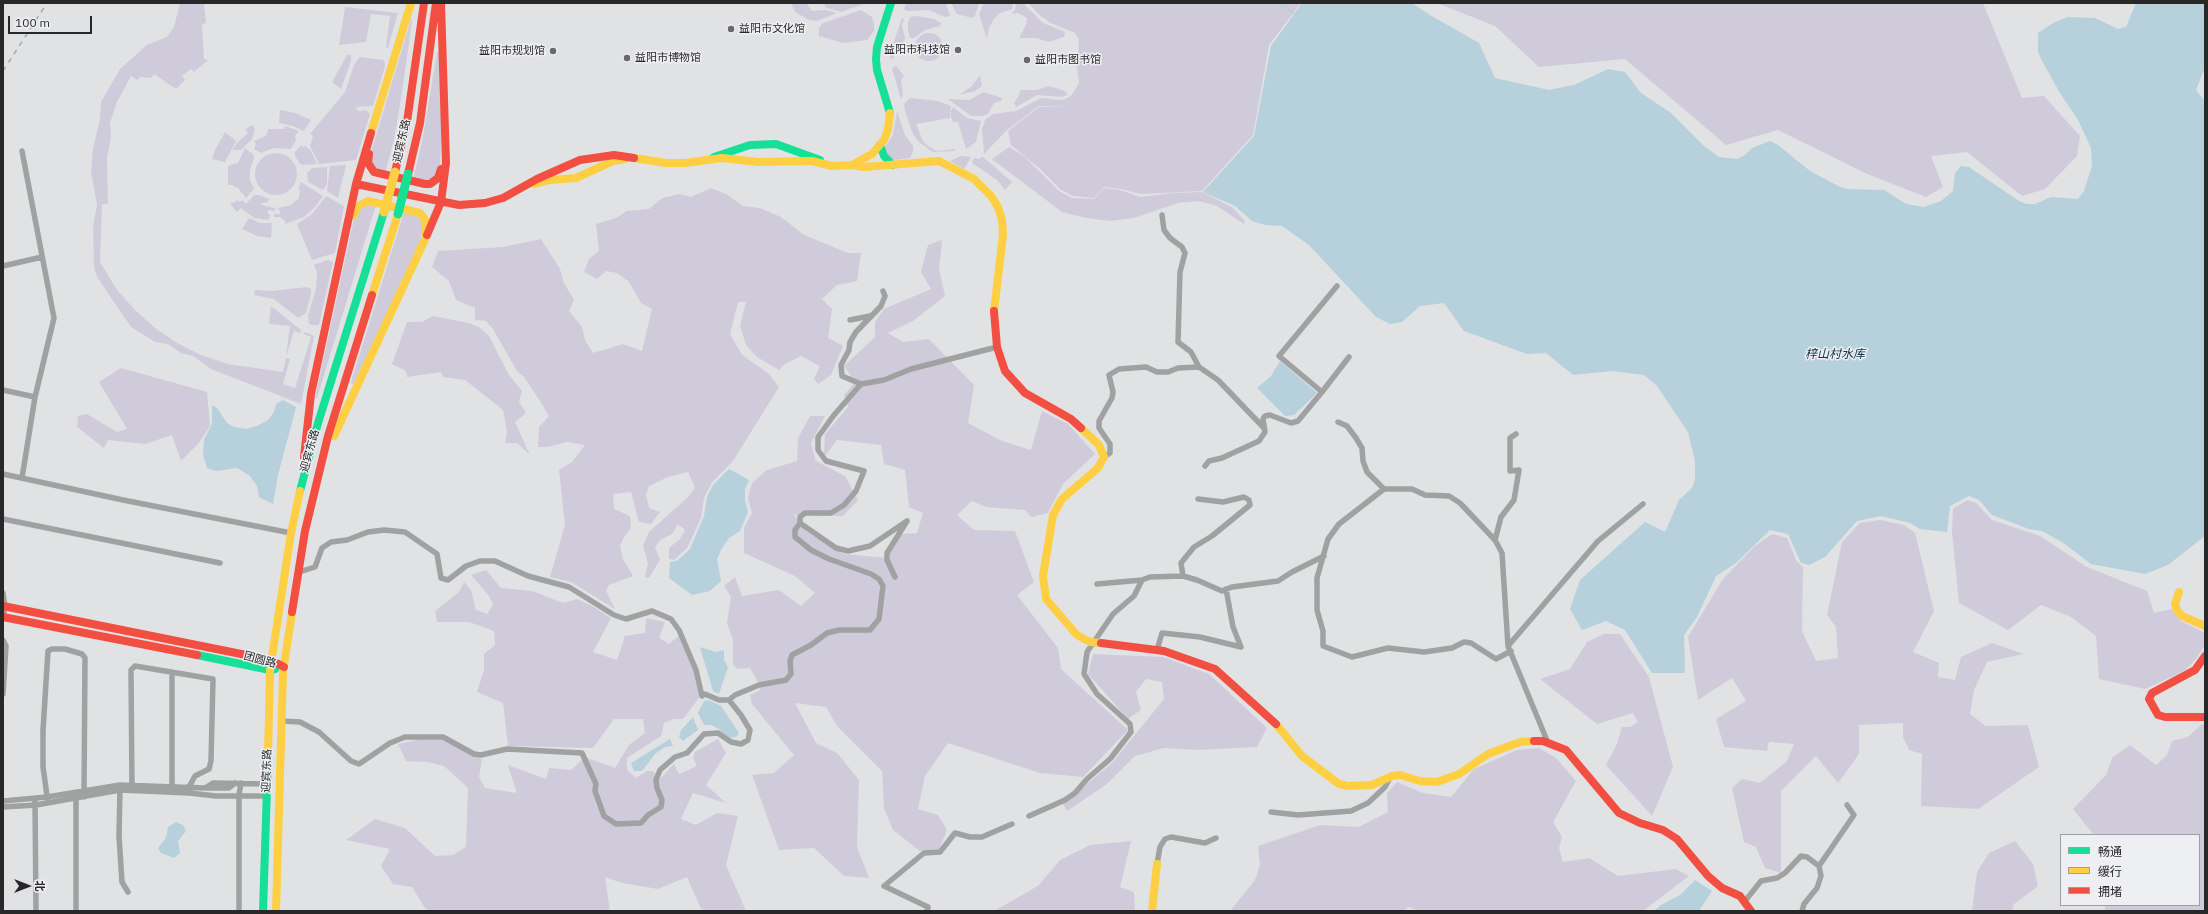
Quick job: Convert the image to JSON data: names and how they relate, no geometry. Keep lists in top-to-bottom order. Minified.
{"streets":{"main road":["迎宾东路","团圆路"]},"crossings":[["迎宾东路","团圆路"]],"water":["梓山村水库"],"places":["益阳市文化馆","益阳市科技馆","益阳市规划馆","益阳市博物馆","益阳市图书馆"],"legend":["畅通","缓行","拥堵"],"scale_bar":"100 m","north":"right"}
